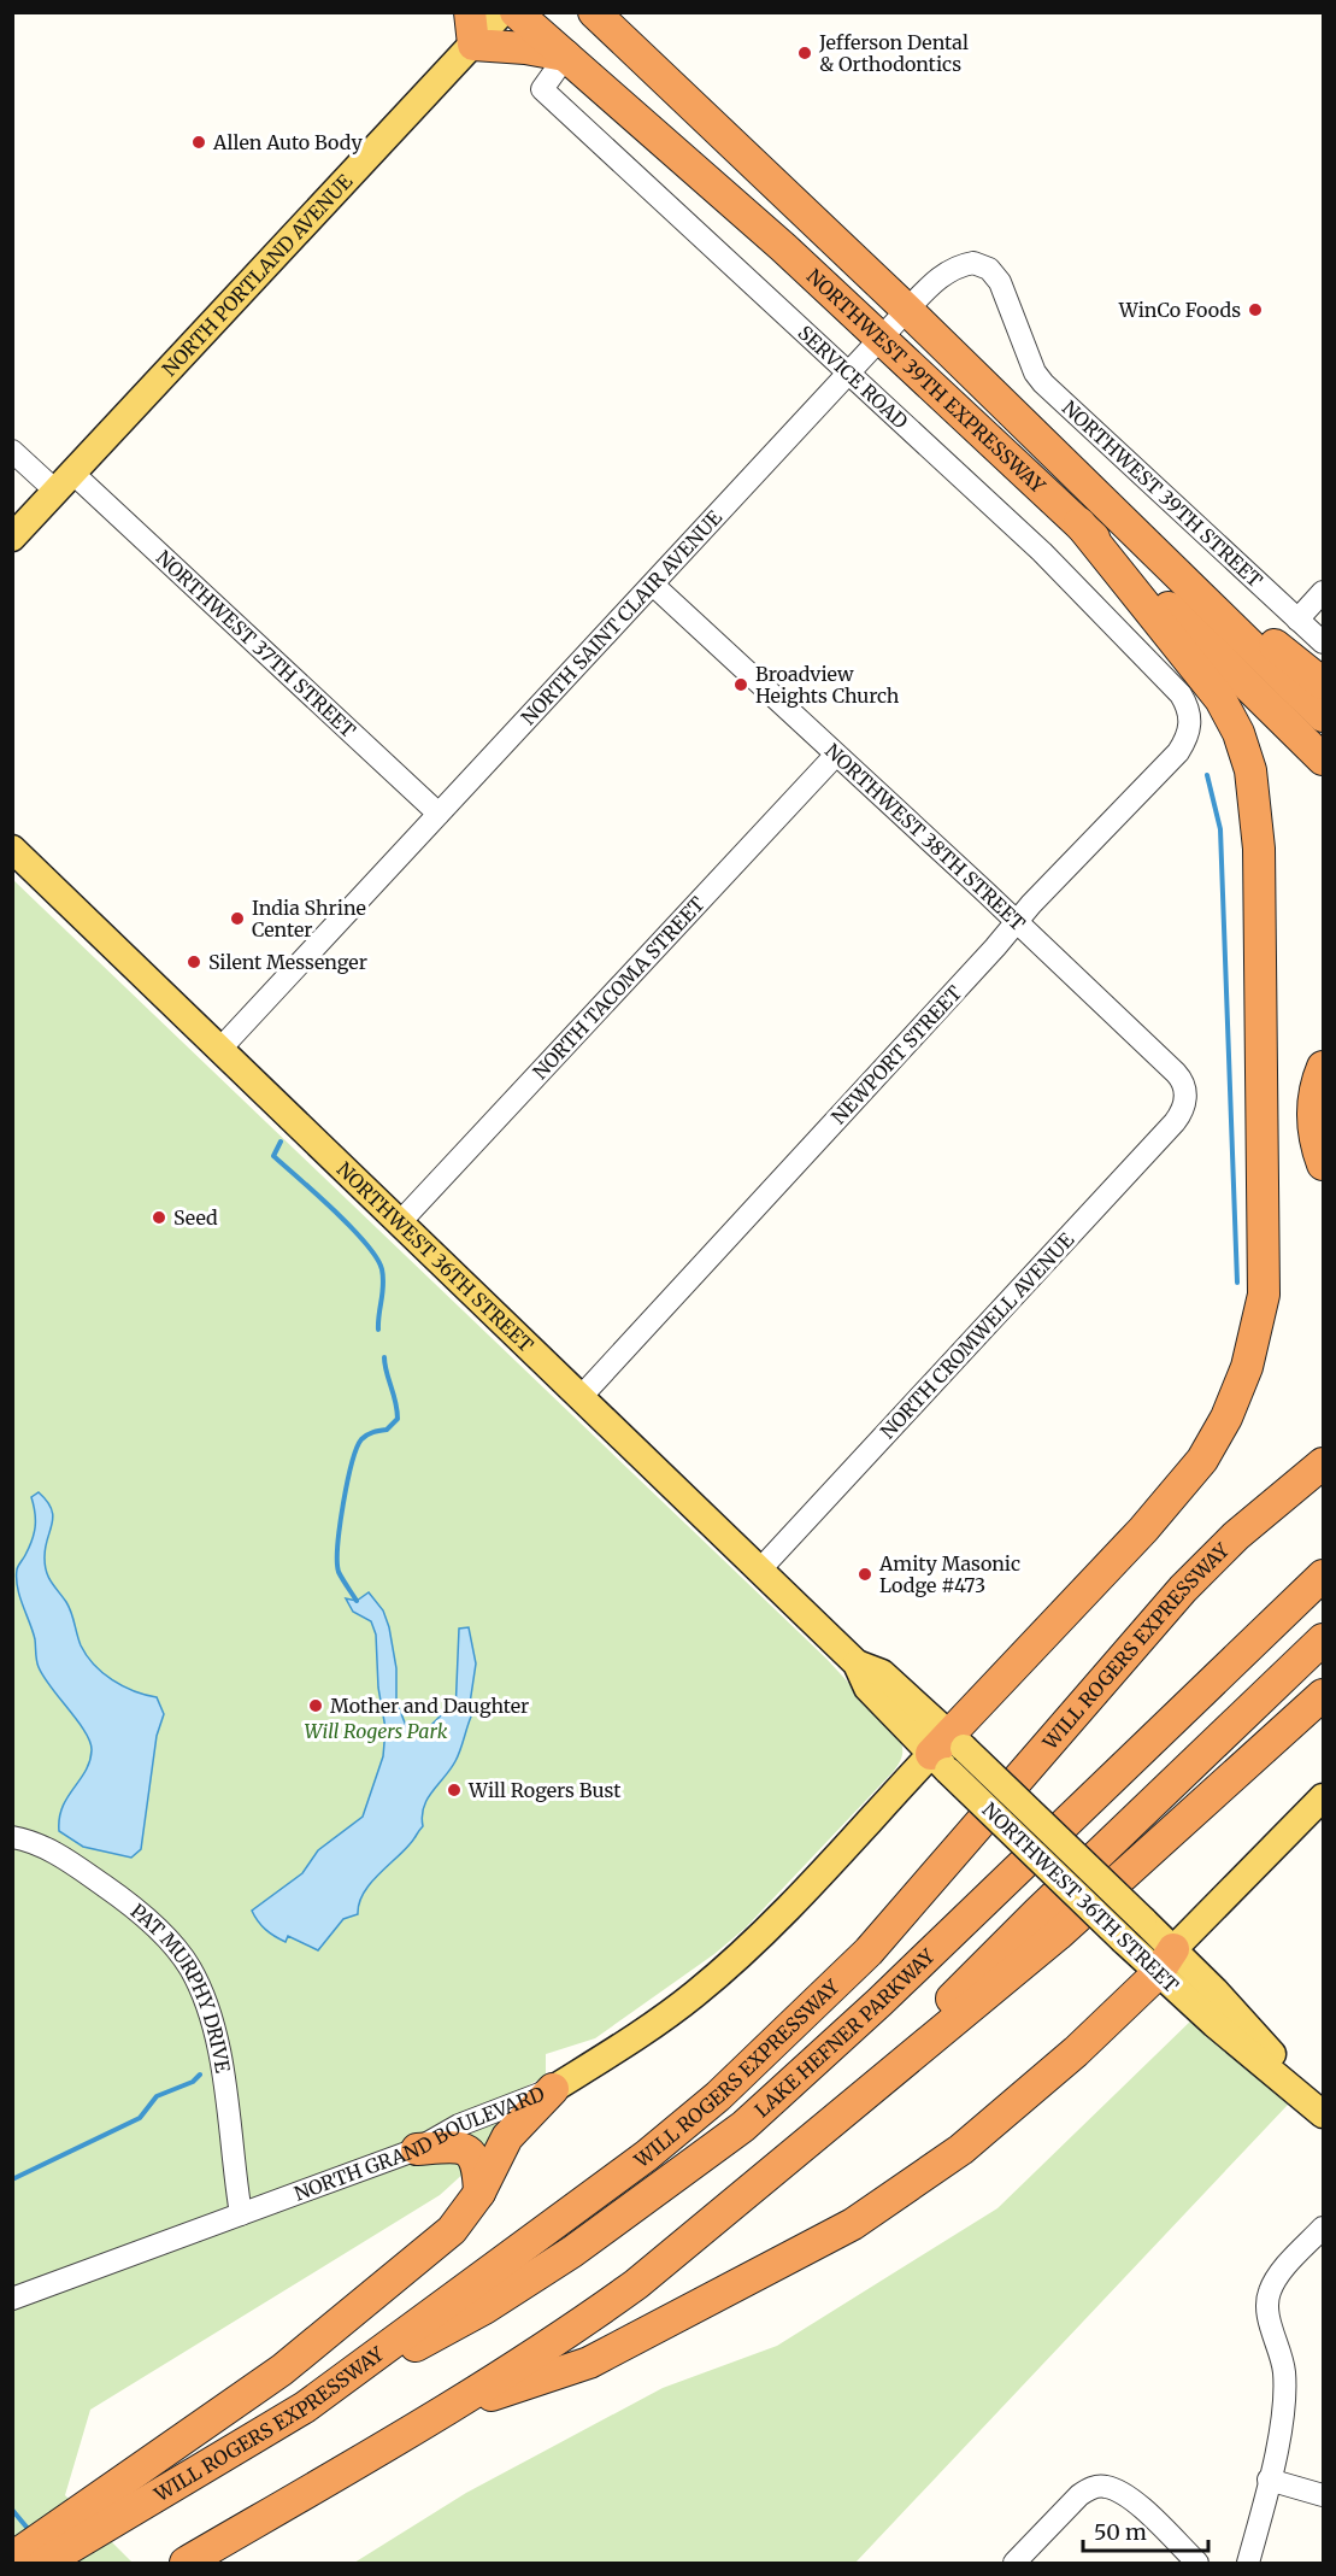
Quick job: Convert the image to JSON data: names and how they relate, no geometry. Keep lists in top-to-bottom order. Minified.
{"streets":{"highway":["NORTHWEST 39TH EXPRESSWAY","WILL ROGERS EXPRESSWAY","LAKE HEFNER PARKWAY"],"main road":["NORTH PORTLAND AVENUE","NORTHWEST 36TH STREET","NORTH GRAND BOULEVARD"],"street":["SERVICE ROAD","NORTHWEST 39TH STREET","NORTH SAINT CLAIR AVENUE","NORTHWEST 37TH STREET","NORTHWEST 38TH STREET","NORTH TACOMA STREET","NEWPORT STREET","NORTH CROMWELL AVENUE","PAT MURPHY DRIVE"]},"crossings":[["NORTH PORTLAND AVENUE","NORTHWEST 37TH STREET"],["SERVICE ROAD","NORTHWEST 39TH EXPRESSWAY"],["SERVICE ROAD","NORTH SAINT CLAIR AVENUE"],["SERVICE ROAD","NEWPORT STREET"],["NORTHWEST 39TH EXPRESSWAY","NORTH SAINT CLAIR AVENUE"],["NORTHWEST 39TH STREET","NORTH SAINT CLAIR AVENUE"],["NORTH SAINT CLAIR AVENUE","NORTHWEST 37TH STREET"],["NORTH SAINT CLAIR AVENUE","NORTHWEST 38TH STREET"],["NORTH SAINT CLAIR AVENUE","NORTHWEST 36TH STREET"],["NORTHWEST 38TH STREET","NORTH TACOMA STREET"],["NORTHWEST 38TH STREET","NEWPORT STREET"],["NORTHWEST 38TH STREET","NORTH CROMWELL AVENUE"],["NORTH TACOMA STREET","NORTHWEST 36TH STREET"],["NEWPORT STREET","NORTHWEST 36TH STREET"],["NORTHWEST 36TH STREET","NORTH CROMWELL AVENUE"],["NORTHWEST 36TH STREET","NORTH GRAND BOULEVARD"],["WILL ROGERS EXPRESSWAY","LAKE HEFNER PARKWAY"],["PAT MURPHY DRIVE","NORTH GRAND BOULEVARD"]],"parks":["Will Rogers Park"],"places":["Jefferson Dental & Orthodontics","Allen Auto Body","WinCo Foods","Broadview Heights Church","India Shrine Center","Silent Messenger","Seed","Amity Masonic Lodge #473","Mother and Daughter","Will Rogers Bust"],"scale_bar":"50 m"}
